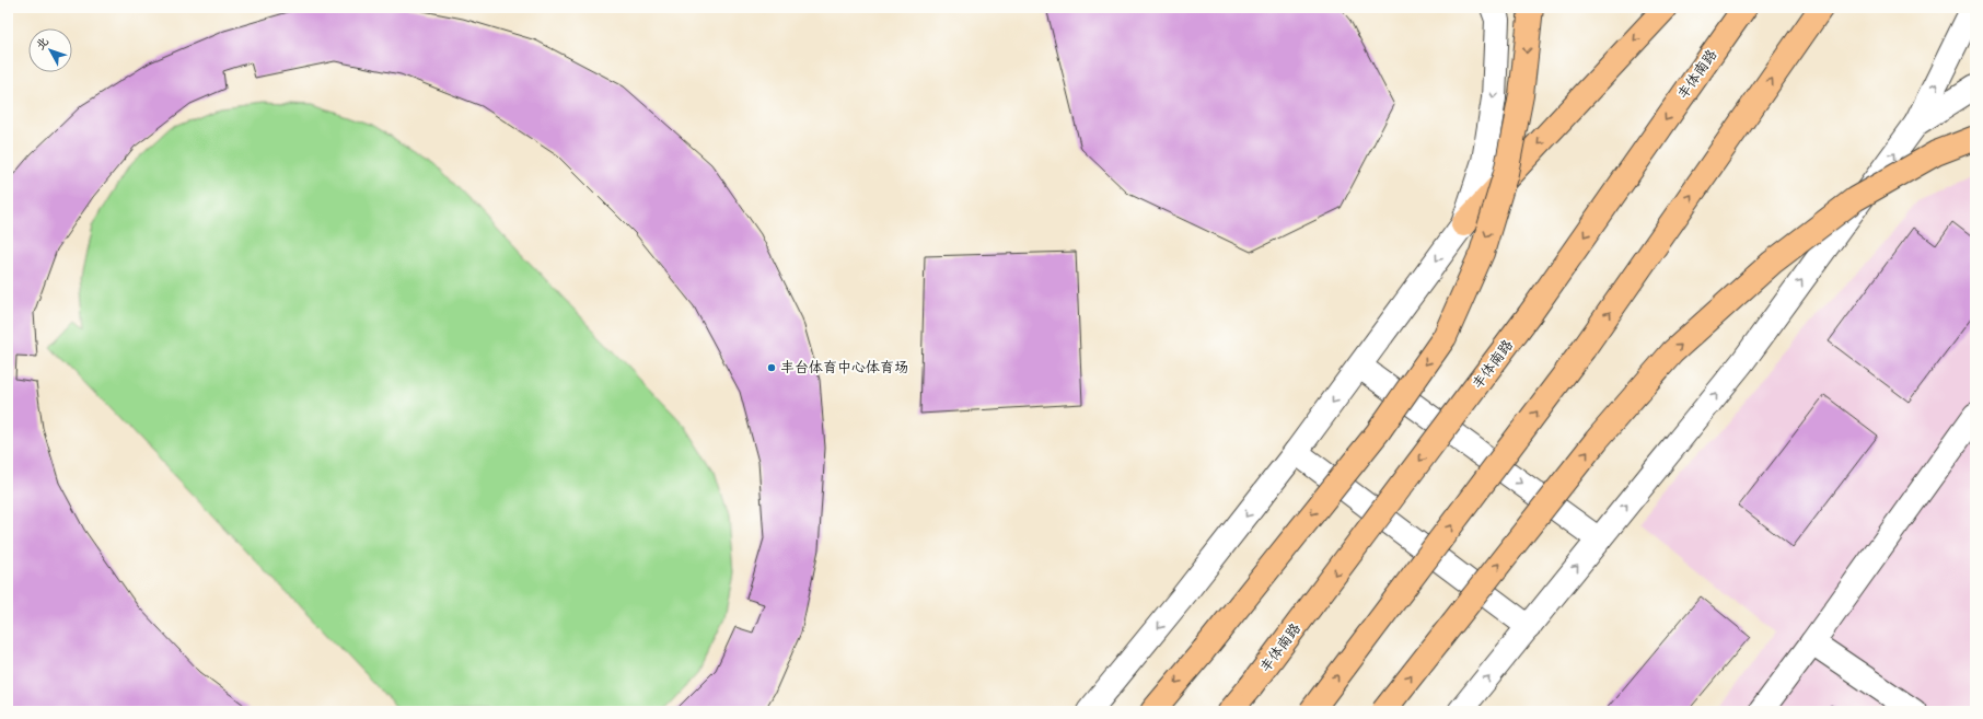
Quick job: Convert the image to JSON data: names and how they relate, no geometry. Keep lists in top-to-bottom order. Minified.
{"streets":{"highway":["丰体南路"]},"places":["丰台体育中心体育场"],"north":"top left"}
